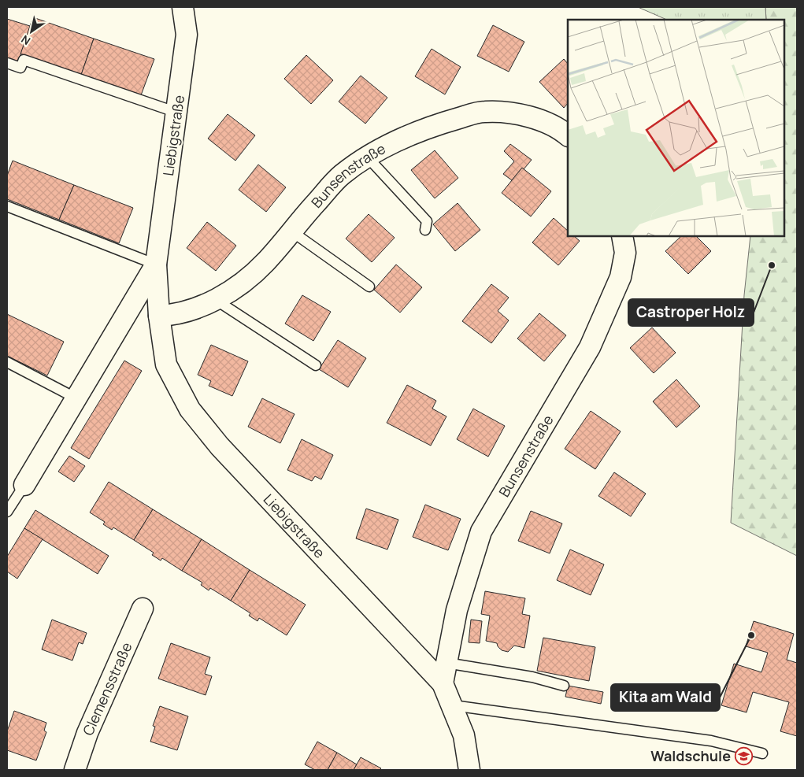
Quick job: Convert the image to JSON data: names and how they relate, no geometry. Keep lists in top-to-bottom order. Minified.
{"streets":{"street":["Liebigstraße","Bunsenstraße","Clemensstraße"]},"crossings":[["Liebigstraße","Bunsenstraße"]],"places":{"other":["Castroper Holz","Kita am Wald"],"school or university":["Waldschule"]},"north":"bottom left"}
